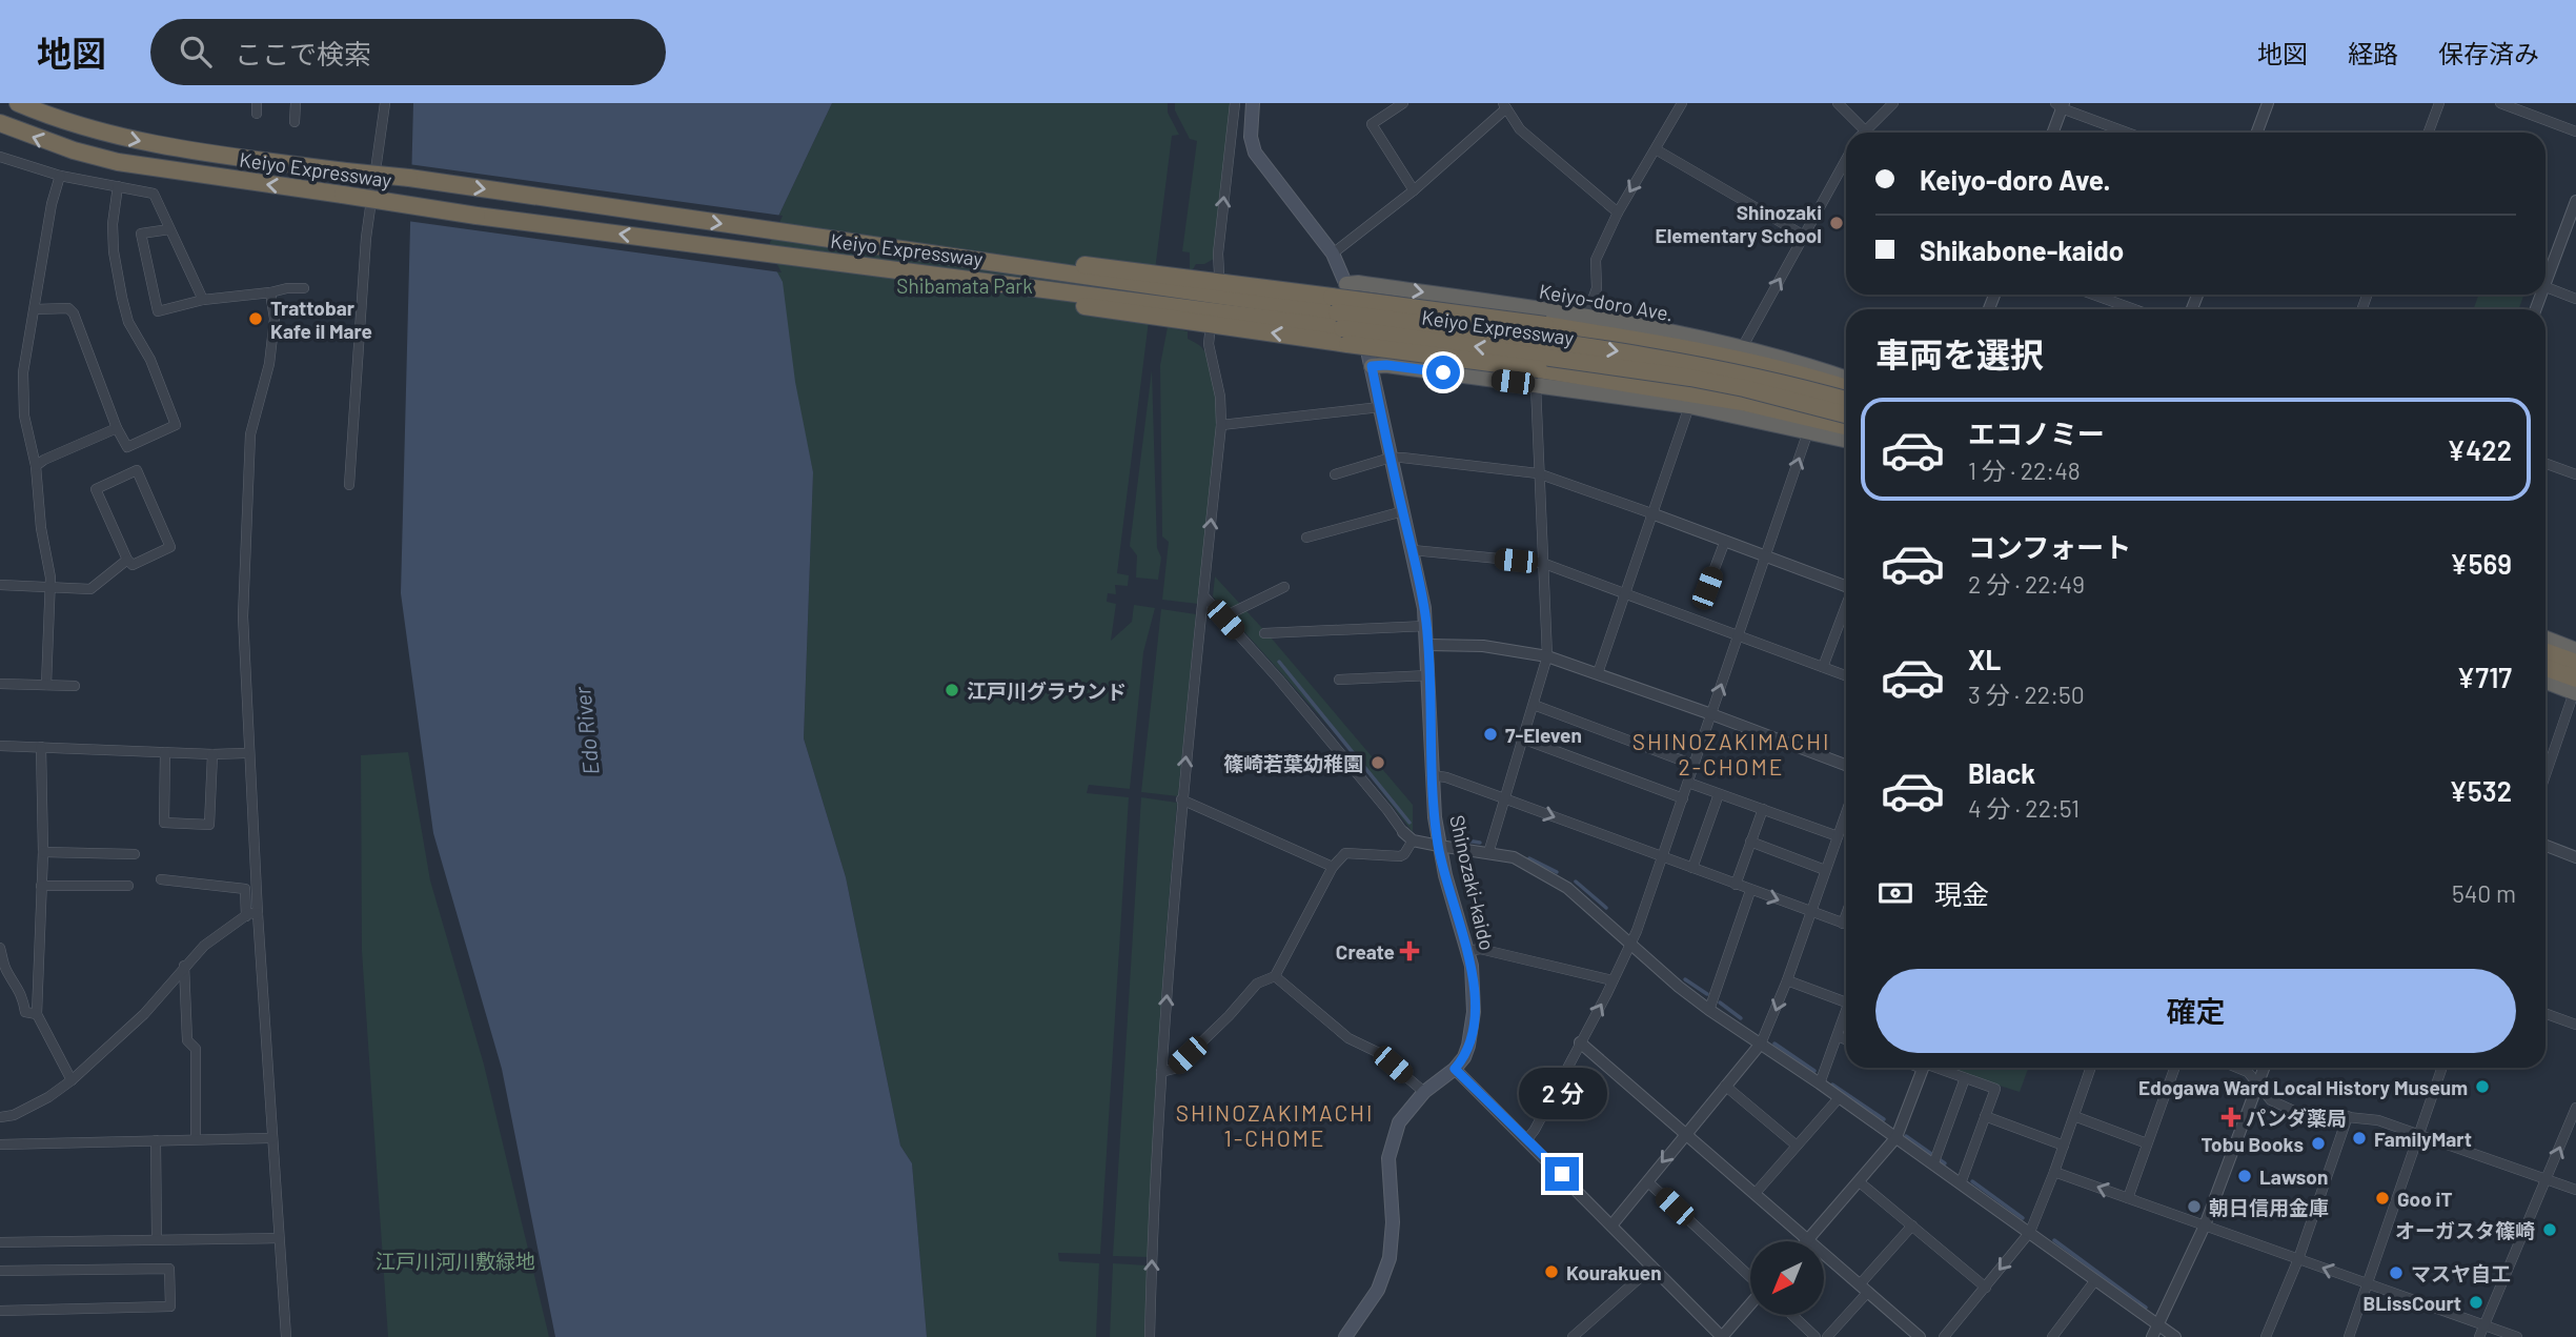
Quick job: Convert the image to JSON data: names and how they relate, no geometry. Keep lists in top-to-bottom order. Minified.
{"streets":{"highway":["Keiyo Expressway","Keiyo-doro Ave."],"main road":["Shinozaki-kaido"]},"districts":["SHINOZAKIMACHI 2-CHOME","SHINOZAKIMACHI 1-CHOME"],"water":["Edo River"],"parks":["Shibamata Park","江戸川河川敷緑地"],"places":{"other":["Shinozaki Elementary School","Trattobar Kafe il Mare","江戸川グラウンド","7-Eleven","篠崎若葉幼稚園","Edogawa Ward Local History Museum","FamilyMart","Tobu Books","Lawson","Goo iT","朝日信用金庫","オーガスタ篠崎","Kourakuen","マスヤ自工","BLissCourt"],"health":["Create","パンダ薬局"]},"north":"bottom left","page":{"header":"地図","search":"ここで検索","nav":["地図","経路","保存済み"],"banner":["Keiyo-doro Ave.","Shikabone-kaido"],"heading":"車両を選択","list":[{"name":"エコノミー","note":"1 分 · 22:48","value":"¥422"},{"name":"コンフォート","note":"2 分 · 22:49","value":"¥569"},{"name":"XL","note":"3 分 · 22:50","value":"¥717"},{"name":"Black","note":"4 分 · 22:51","value":"¥532"}],"pay":["現金","540 m"],"buttons":"確定","bubble":"2 分"}}
